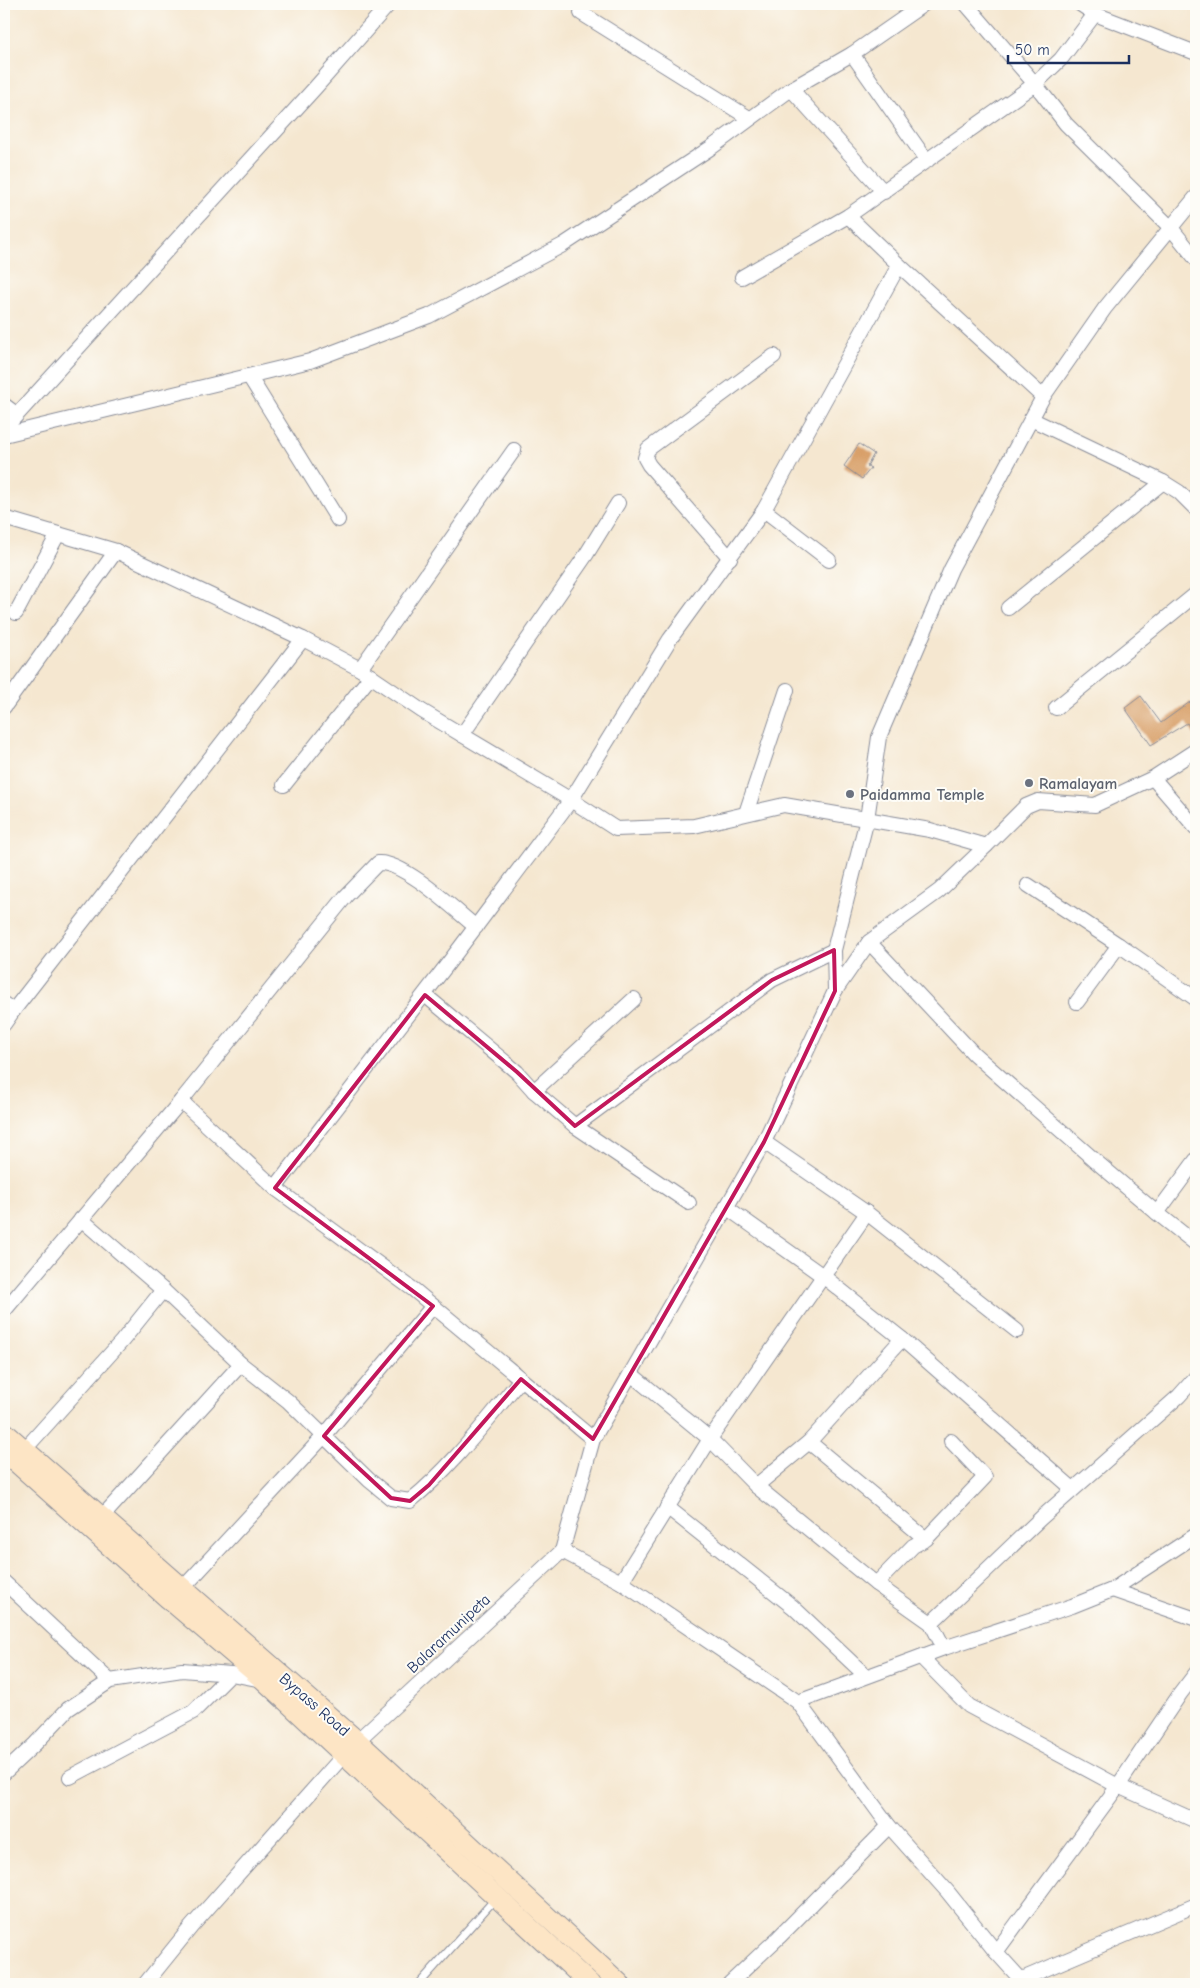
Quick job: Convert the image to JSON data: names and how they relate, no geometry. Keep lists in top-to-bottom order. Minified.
{"streets":{"main road":["Bypass Road"],"street":["Balaramunipeta"]},"crossings":[["Balaramunipeta","Bypass Road"]],"places":["Ramalayam","Paidamma Temple"],"scale_bar":"50 m"}
